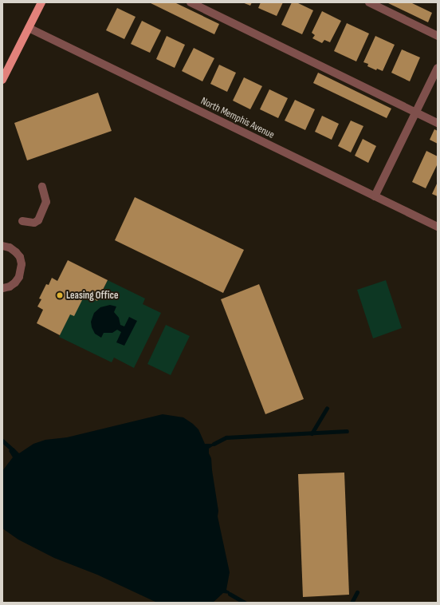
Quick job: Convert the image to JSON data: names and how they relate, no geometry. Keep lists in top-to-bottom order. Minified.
{"streets":{"street":["North Memphis Avenue"]},"places":["Leasing Office"]}
